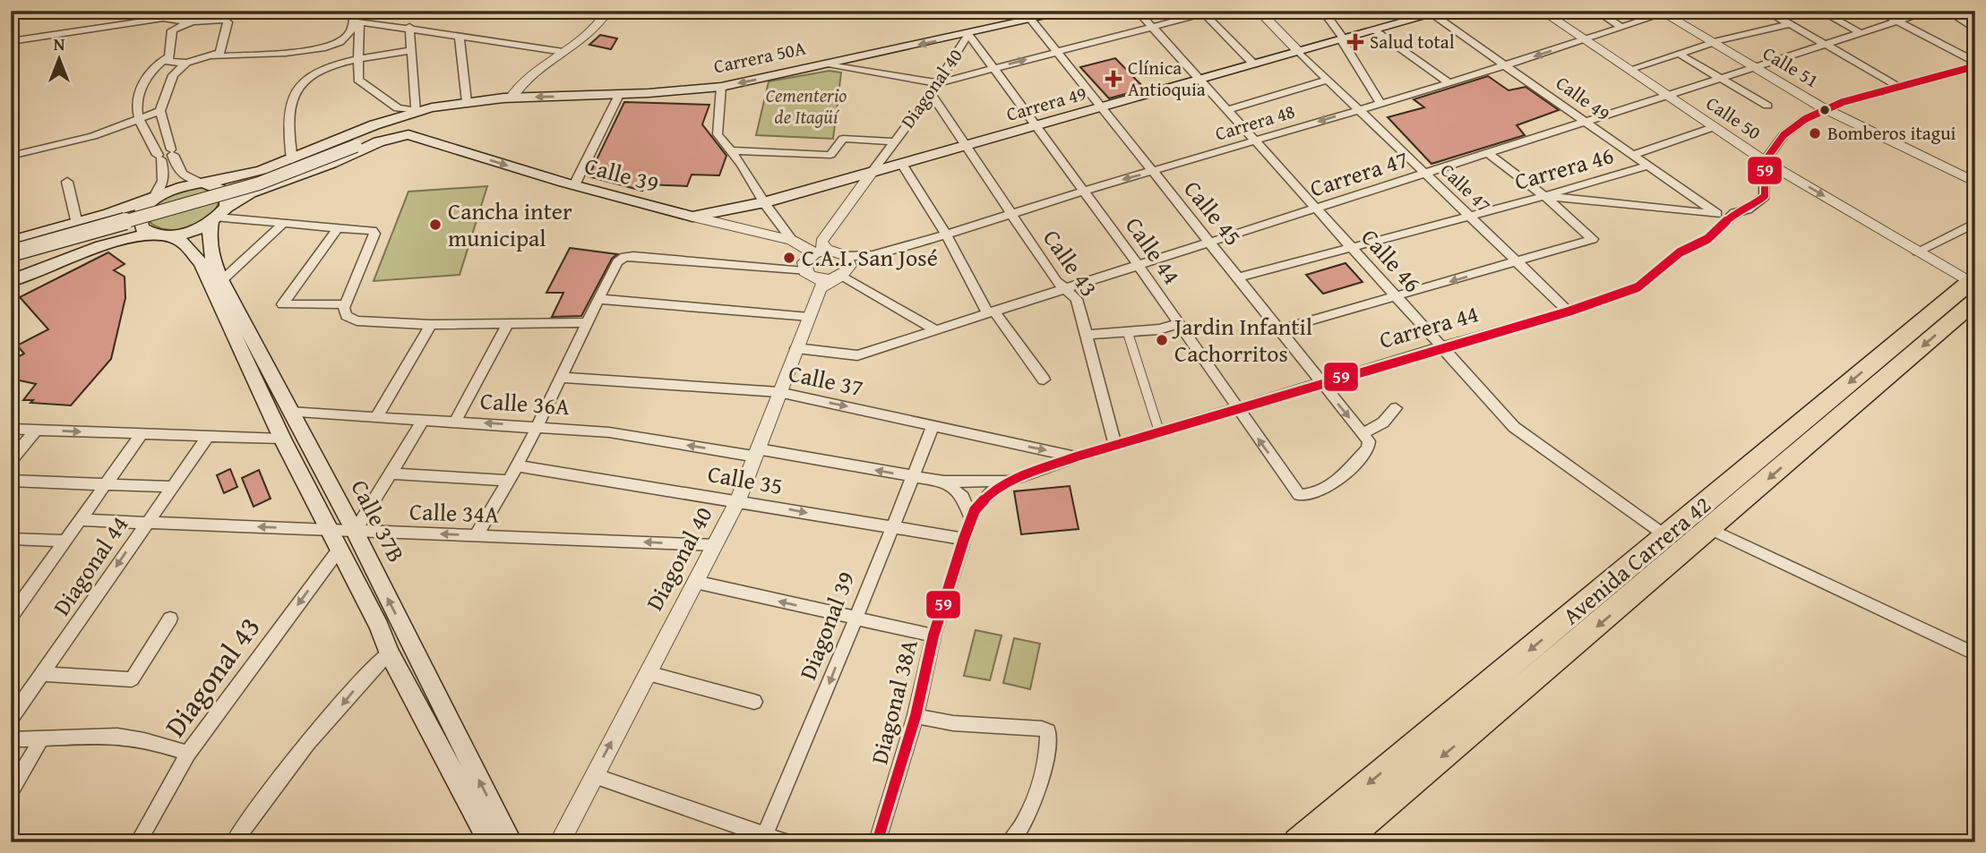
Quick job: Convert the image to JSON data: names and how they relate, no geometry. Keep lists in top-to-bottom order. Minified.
{"streets":{"highway":["Avenida Carrera 42"],"main road":["Carrera 50A","Carrera 49","Calle 39","Calle 37B"],"street":["Calle 51","Diagonal 40","Calle 49","Calle 50","Carrera 48","Carrera 46","Carrera 47","Calle 47","Calle 45","Calle 44","Calle 46","Calle 43","Carrera 44","Calle 37","Calle 36A","Calle 35","Calle 34A","Diagonal 44","Diagonal 39","Diagonal 43","Diagonal 38A"]},"crossings":[["Carrera 50A","Diagonal 40"],["Carrera 50A","Calle 45"],["Carrera 50A","Calle 44"],["Calle 51","Carrera 48"],["Calle 51","Carrera 47"],["Diagonal 40","Carrera 49"],["Diagonal 40","Carrera 47"],["Diagonal 40","Calle 39"],["Diagonal 40","Calle 44"],["Diagonal 40","Calle 43"],["Diagonal 40","Calle 37"],["Diagonal 40","Calle 36A"],["Diagonal 40","Calle 35"],["Diagonal 40","Calle 34A"],["Calle 49","Carrera 49"],["Calle 49","Carrera 48"],["Calle 49","Carrera 46"],["Calle 49","Carrera 47"],["Carrera 49","Calle 39"],["Carrera 49","Calle 47"],["Carrera 49","Calle 45"],["Carrera 49","Calle 44"],["Carrera 49","Calle 46"],["Carrera 49","Calle 43"],["Calle 50","Carrera 48"],["Calle 50","Carrera 47"],["Calle 50","Carrera 44"],["Calle 50","Avenida Carrera 42"],["Carrera 48","Calle 39"],["Carrera 48","Calle 47"],["Carrera 48","Calle 45"],["Carrera 48","Calle 44"],["Carrera 48","Calle 46"],["Carrera 48","Calle 43"],["Carrera 46","Calle 47"],["Carrera 46","Calle 45"],["Carrera 46","Calle 46"],["Carrera 47","Calle 47"],["Carrera 47","Calle 45"],["Carrera 47","Calle 44"],["Carrera 47","Calle 46"],["Carrera 47","Calle 43"],["Calle 39","Calle 37B"],["Calle 47","Carrera 44"],["Calle 45","Calle 44"],["Calle 45","Carrera 44"],["Calle 44","Carrera 44"],["Calle 46","Carrera 44"],["Calle 46","Avenida Carrera 42"],["Calle 43","Carrera 44"],["Carrera 44","Calle 37"],["Carrera 44","Calle 36A"],["Carrera 44","Diagonal 38A"],["Calle 37","Diagonal 39"],["Calle 36A","Calle 37B"],["Calle 36A","Diagonal 39"],["Calle 36A","Diagonal 38A"],["Calle 35","Diagonal 39"],["Calle 35","Diagonal 38A"],["Calle 34A","Calle 37B"],["Calle 34A","Diagonal 44"],["Calle 37B","Diagonal 43"]],"one_way":["Carrera 50A","Avenida Carrera 42","Diagonal 39"],"parks":["Cementerio de Itagüí"],"places":{"health":["Salud total","Clínica Antioquia"],"other":["Bomberos itagui","Cancha inter municipal","C.A.I. San José","Jardin Infantil Cachorritos"]},"lines":["transit line 59"],"north":"top"}
